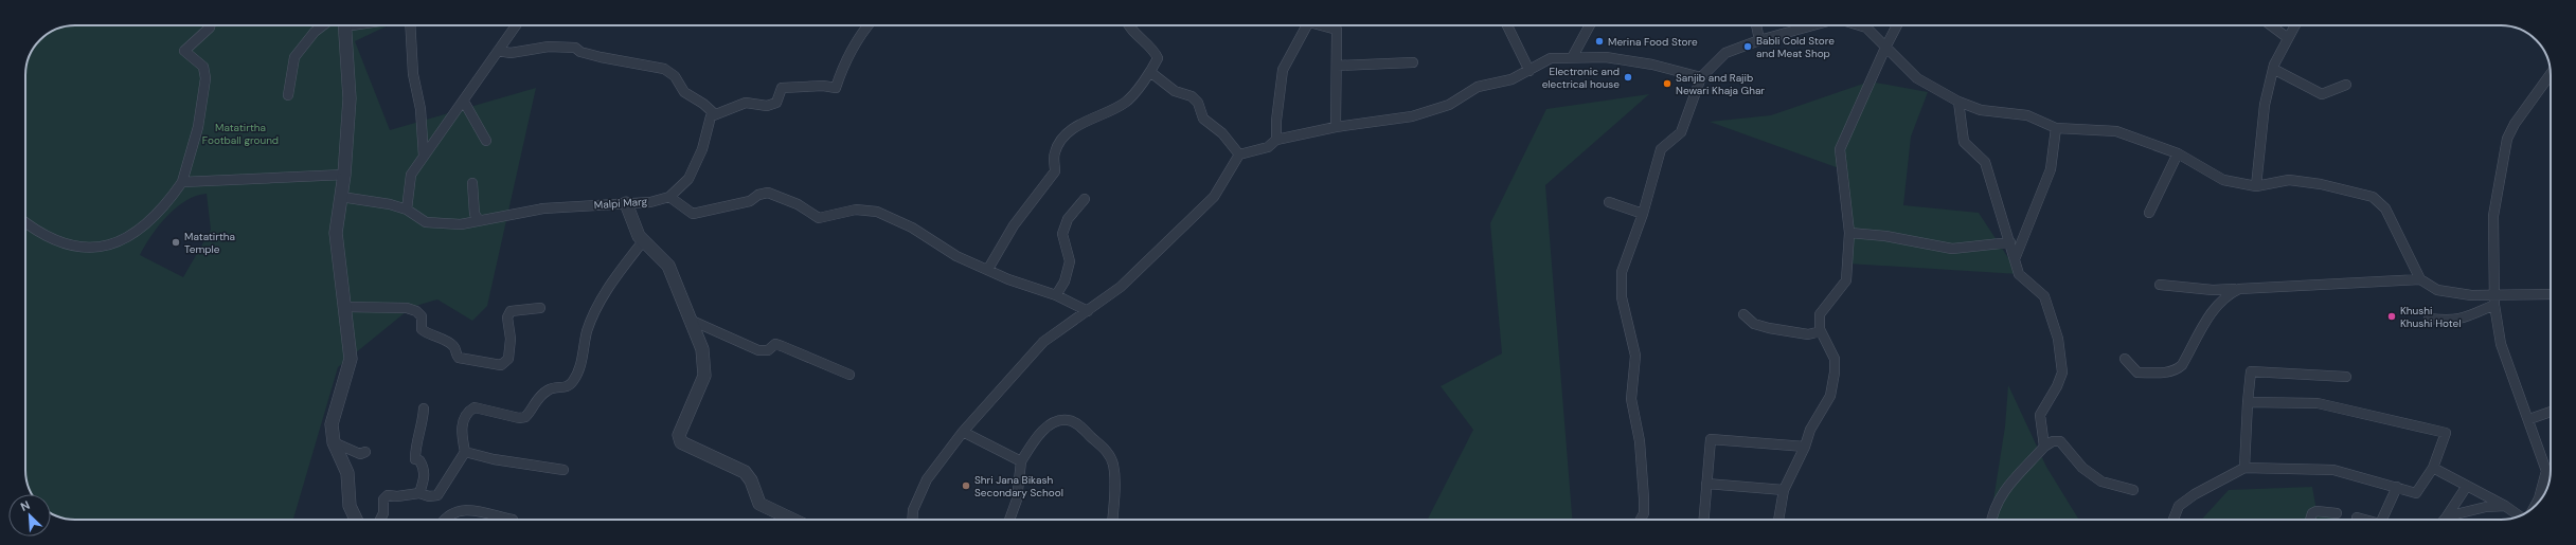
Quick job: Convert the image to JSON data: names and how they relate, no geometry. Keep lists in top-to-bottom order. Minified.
{"streets":{"street":["Malpi Marg"]},"parks":["Matatirtha Football ground"],"places":["Merina Food Store","Babli Cold Store and Meat Shop","Electronic and electrical house","Sanjib and Rajib Newari Khaja Ghar","Matatirtha Temple","Khushi Khushi Hotel","Shri Jana Bikash Secondary School"],"north":"top left"}
